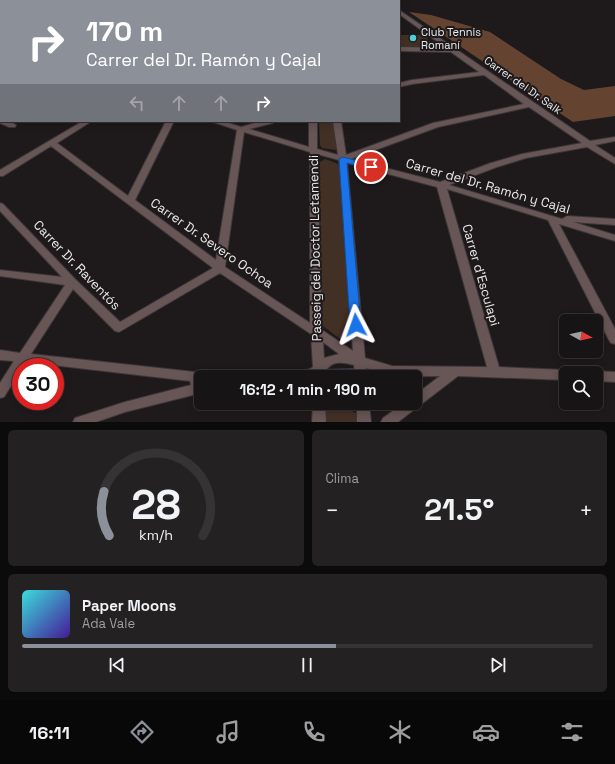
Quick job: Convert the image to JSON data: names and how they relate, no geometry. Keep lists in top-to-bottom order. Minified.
{"streets":{"street":["Carrer del Dr. Salk","Carrer del Dr. Ramón y Cajal","Carrer Dr. Severo Ochoa","Passeig del Doctor Letamendi","Carrer Dr. Raventós","Carrer d'Esculapi"]},"crossings":[["Carrer del Dr. Ramón y Cajal","Passeig del Doctor Letamendi"],["Carrer del Dr. Ramón y Cajal","Carrer d'Esculapi"],["Carrer Dr. Severo Ochoa","Passeig del Doctor Letamendi"],["Carrer Dr. Severo Ochoa","Carrer Dr. Raventós"]],"places":["Club Tennis Romaní"],"north":"right","page":{"turn":["170 m","Carrer del Dr. Ramón y Cajal"],"limit":"30","trip":"16:12 · 1 min · 190 m","tile":"Clima","heat":["−","21.5°","+"],"song":["Paper Moons","Ada Vale"],"tabs":"16:11","gauge":["28","km/h"]}}
